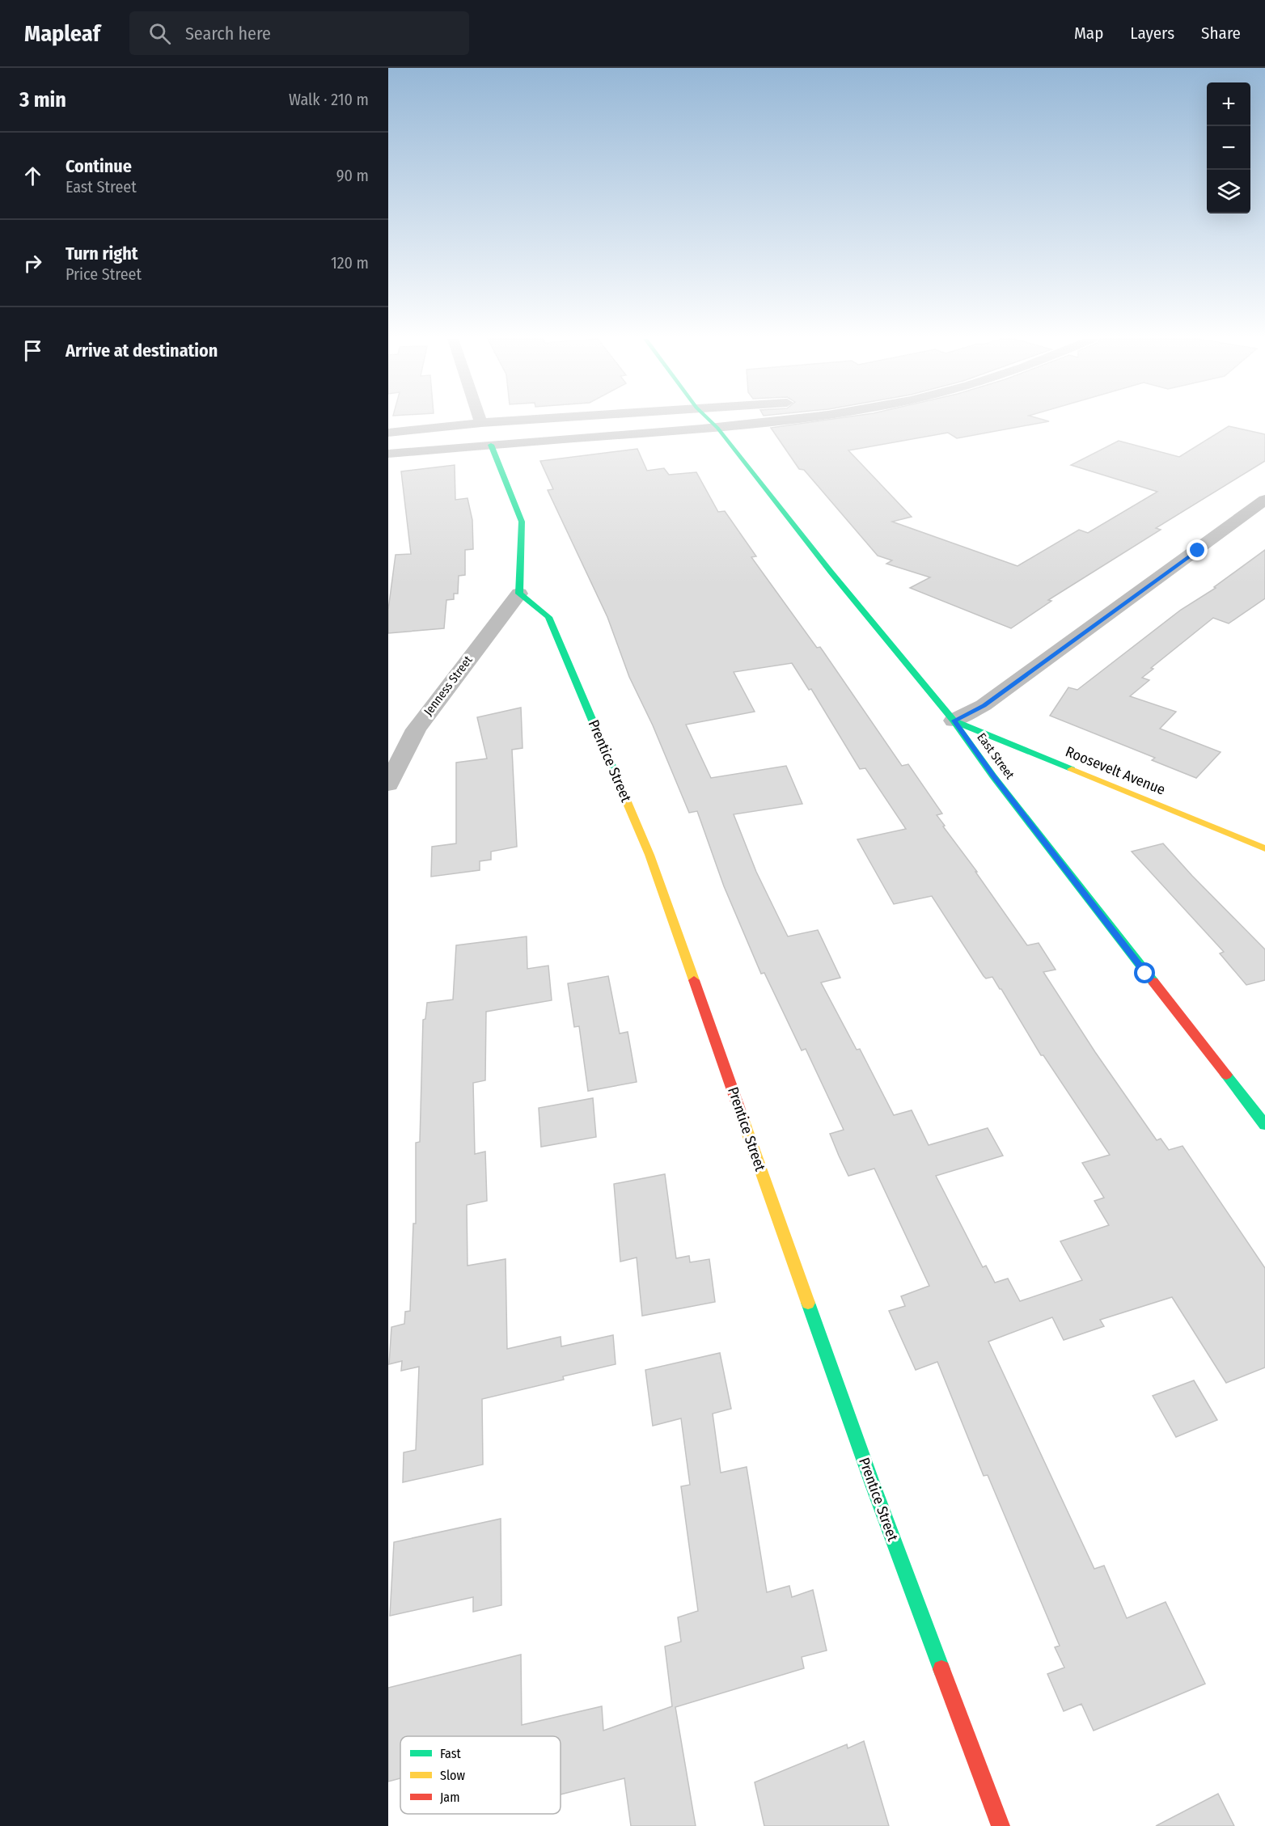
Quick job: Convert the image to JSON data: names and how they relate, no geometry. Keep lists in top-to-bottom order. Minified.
{"streets":{"main road":["East Street","Prentice Street","Roosevelt Avenue"],"street":["Jenness Street"]},"crossings":[["Jenness Street","Prentice Street"],["East Street","Roosevelt Avenue"]],"legend":["Fast","Slow","Jam"],"page":{"header":"Mapleaf","search":"Search here","nav":["Map","Layers","Share"],"heading":["3 min","Walk · 210 m"],"map_buttons":["+","−"],"list":[["Continue","East Street","90 m"],["Turn right","Price Street","120 m"],"Arrive at destination"]}}
